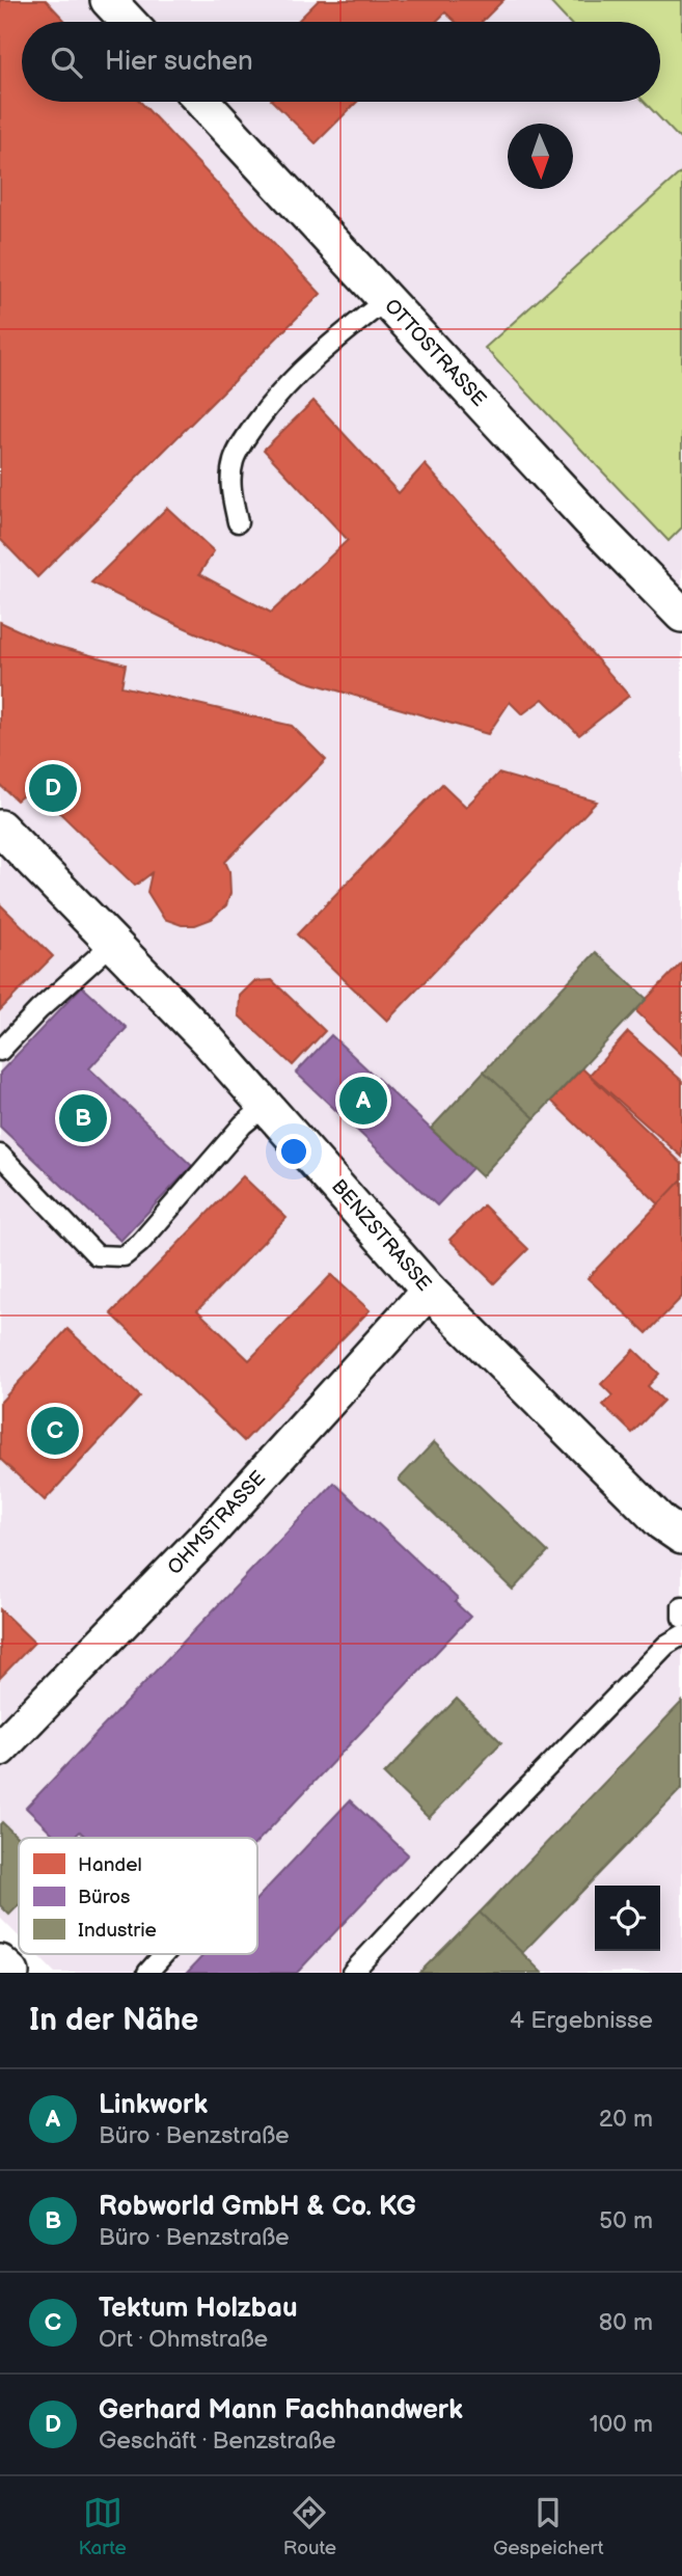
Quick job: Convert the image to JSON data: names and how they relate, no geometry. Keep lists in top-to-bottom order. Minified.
{"streets":{"street":["OTTOSTRASSE","BENZSTRASSE","OHMSTRASSE"]},"crossings":[["BENZSTRASSE","OHMSTRASSE"]],"legend":["Handel","Büros","Industrie"],"north":"bottom","page":{"search":"Hier suchen","pins":["D","A","B","C"],"heading":["In der Nähe","4 Ergebnisse"],"list":[{"mark":"A","name":"Linkwork","note":"Büro · Benzstraße","value":"20 m"},{"mark":"B","name":"Robworld GmbH & Co. KG","note":"Büro · Benzstraße","value":"50 m"},{"mark":"C","name":"Tektum Holzbau","note":"Ort · Ohmstraße","value":"80 m"},{"mark":"D","name":"Gerhard Mann Fachhandwerk","note":"Geschäft · Benzstraße","value":"100 m"}],"nav":["Karte","Route","Gespeichert"]}}
